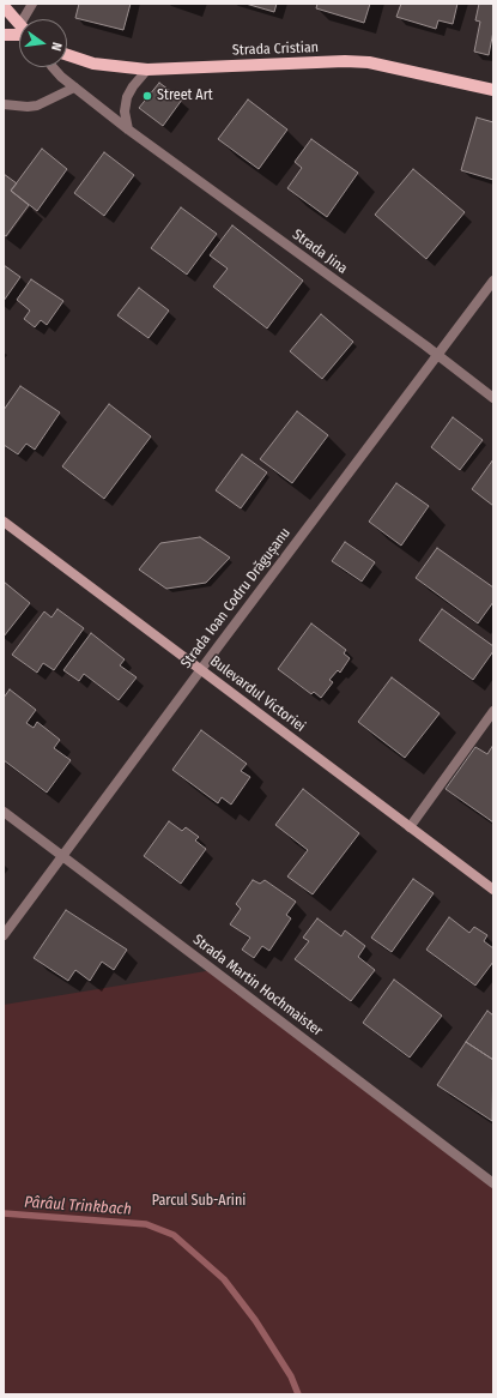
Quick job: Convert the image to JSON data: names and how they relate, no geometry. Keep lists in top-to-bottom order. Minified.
{"streets":{"main road":["Strada Cristian","Bulevardul Victoriei"],"street":["Strada Jina","Strada Ioan Codru Drăgușanu","Strada Martin Hochmaister"]},"crossings":[["Strada Jina","Strada Ioan Codru Drăgușanu"],["Strada Ioan Codru Drăgușanu","Bulevardul Victoriei"],["Strada Ioan Codru Drăgușanu","Strada Martin Hochmaister"]],"water":["Pârâul Trinkbach"],"parks":["Parcul Sub-Arini"],"places":["Street Art"],"north":"right"}
